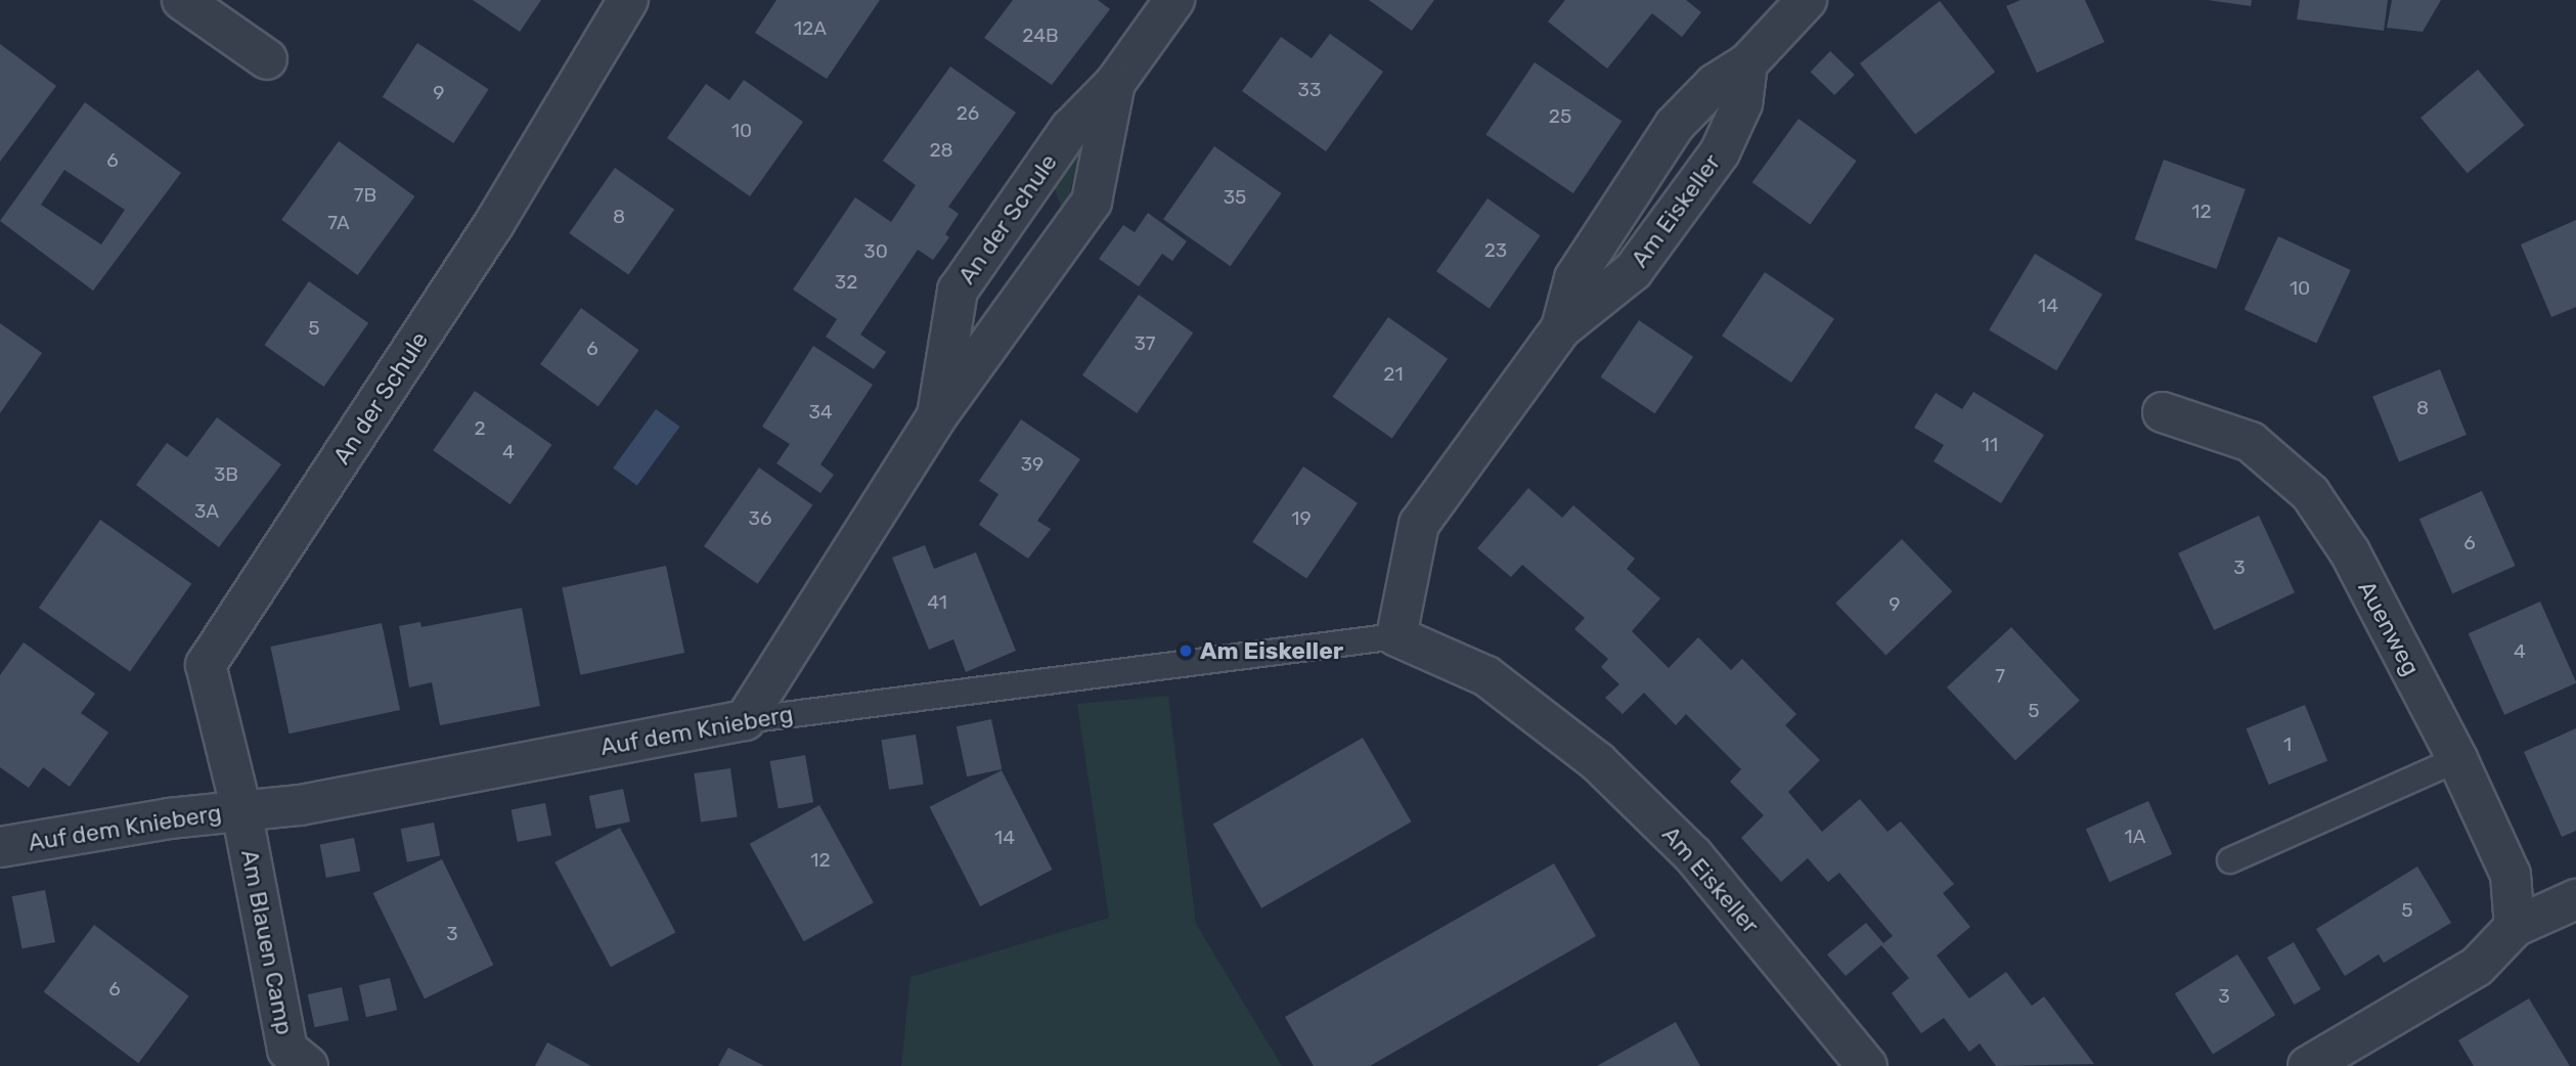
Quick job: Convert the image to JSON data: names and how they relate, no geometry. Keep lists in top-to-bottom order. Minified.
{"streets":{"street":["Am Eiskeller","An der Schule","Auenweg","Auf dem Knieberg","Am Blauen Camp"]},"crossings":[["Am Eiskeller","Auf dem Knieberg"],["An der Schule","Auf dem Knieberg"],["An der Schule","Am Blauen Camp"],["Auf dem Knieberg","Am Blauen Camp"]],"places":["Am Eiskeller"],"house_numbers":["12A","24B","33","9","26","25","10","28","6","7B","35","12","8","7A","23","30","32","10","14","5","37","6","21","8","34","2","11","4","39","3B","3A","36","19","6","3","41","9","4","7","5","1","1A","14","12","5","3","6","3"]}
